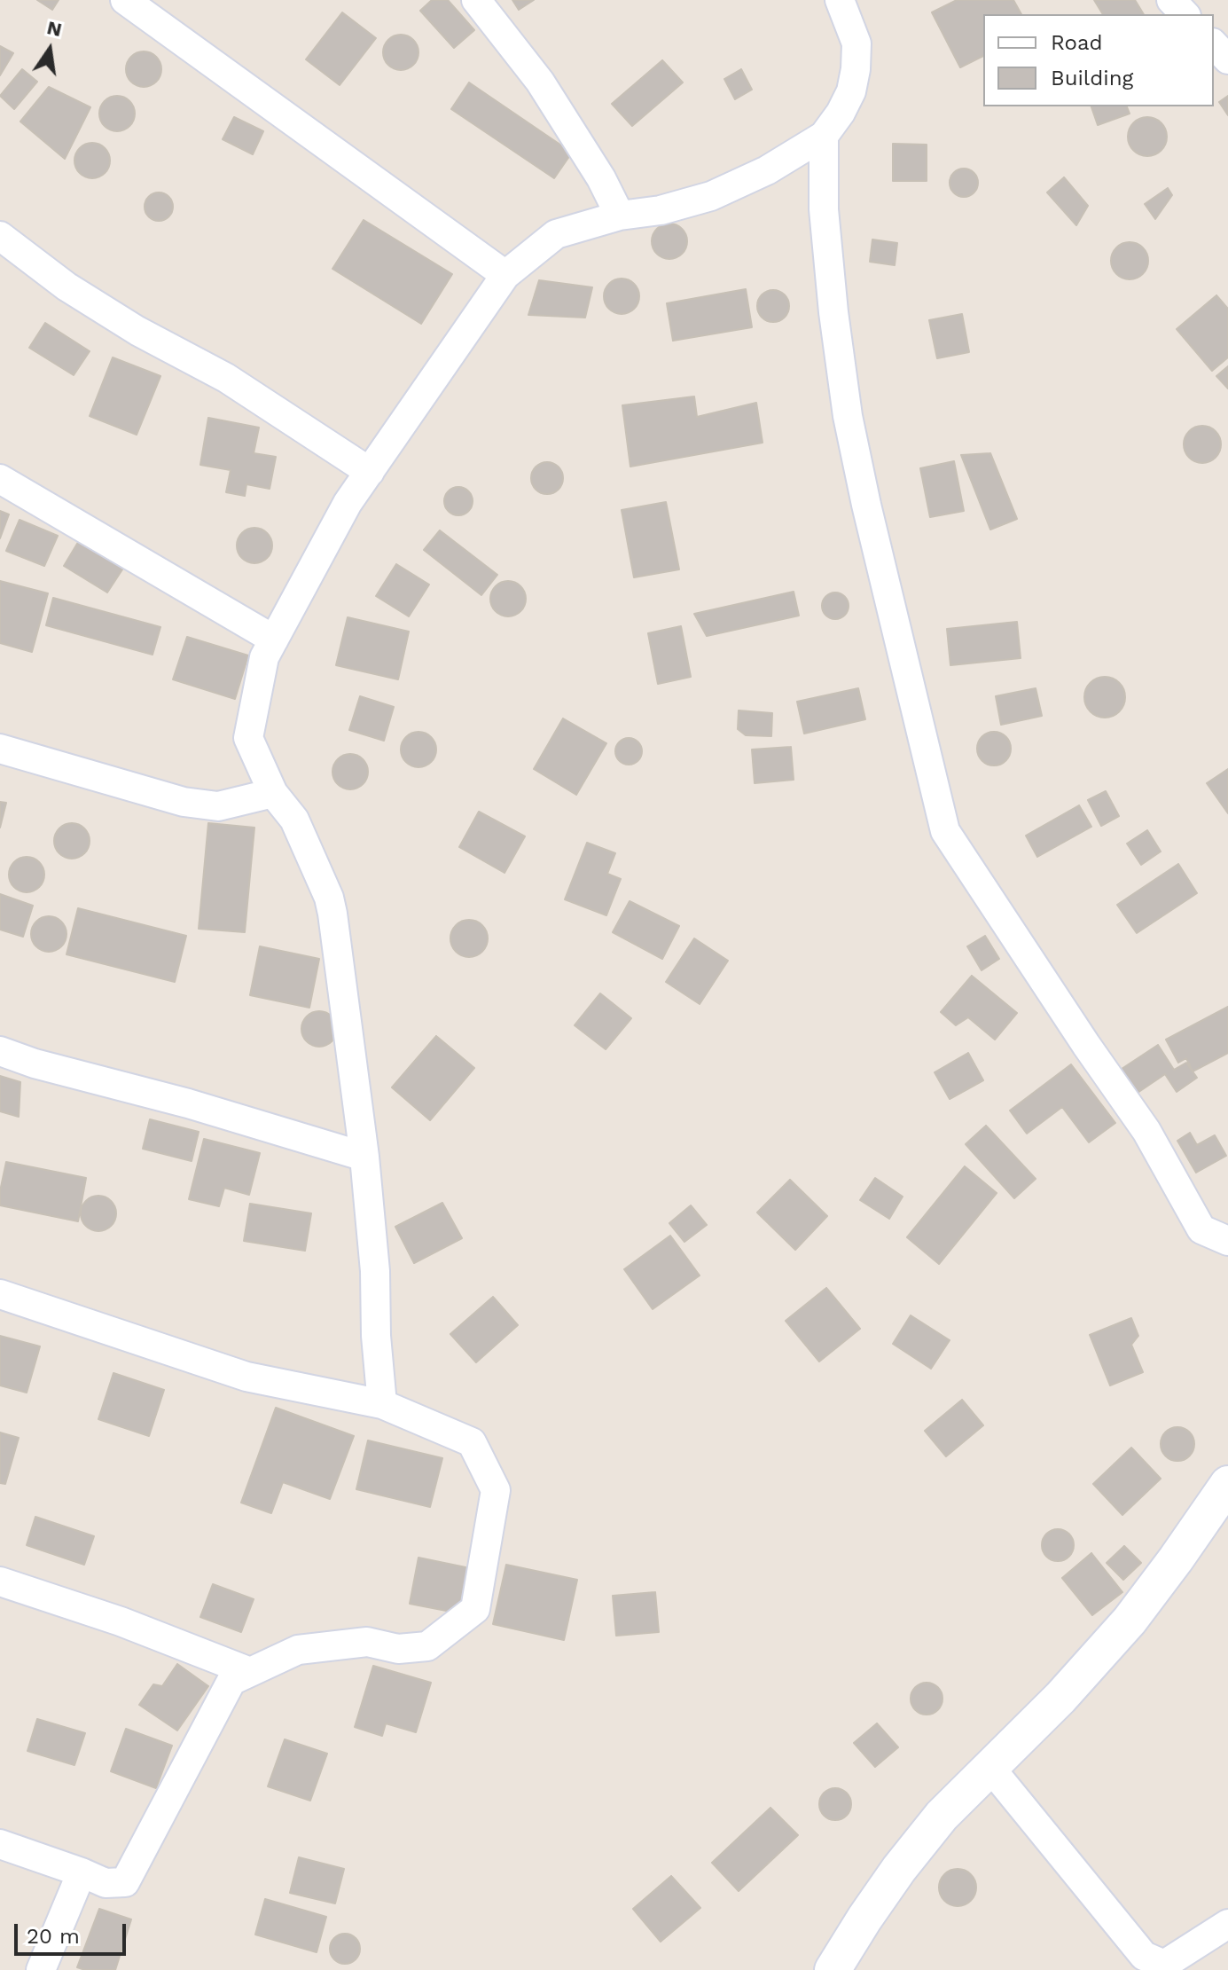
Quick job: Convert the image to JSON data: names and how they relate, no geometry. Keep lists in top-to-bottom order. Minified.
{"legend":["Road","Building"],"scale_bar":"20 m","north":"top"}
